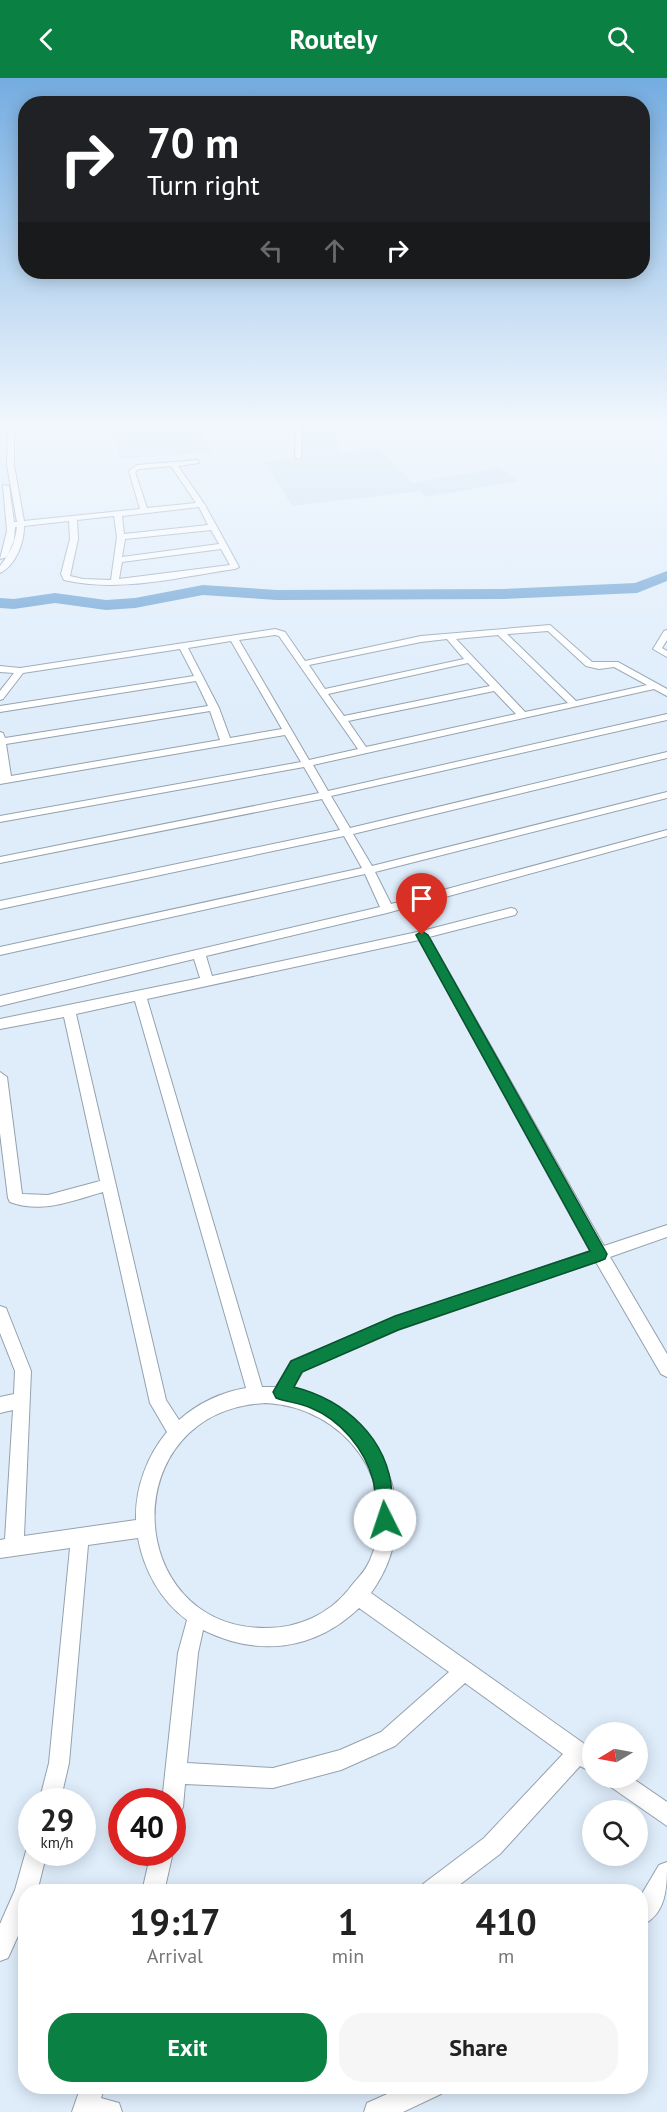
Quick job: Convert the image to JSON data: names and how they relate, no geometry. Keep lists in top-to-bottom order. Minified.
{"north":"left","page":{"header":"Routely","turn":["70 m","Turn right"],"speed":"29 km/h","limit":"40","eta":["19:17","Arrival","1","min","410","m"],"buttons":["Exit","Share"]}}
